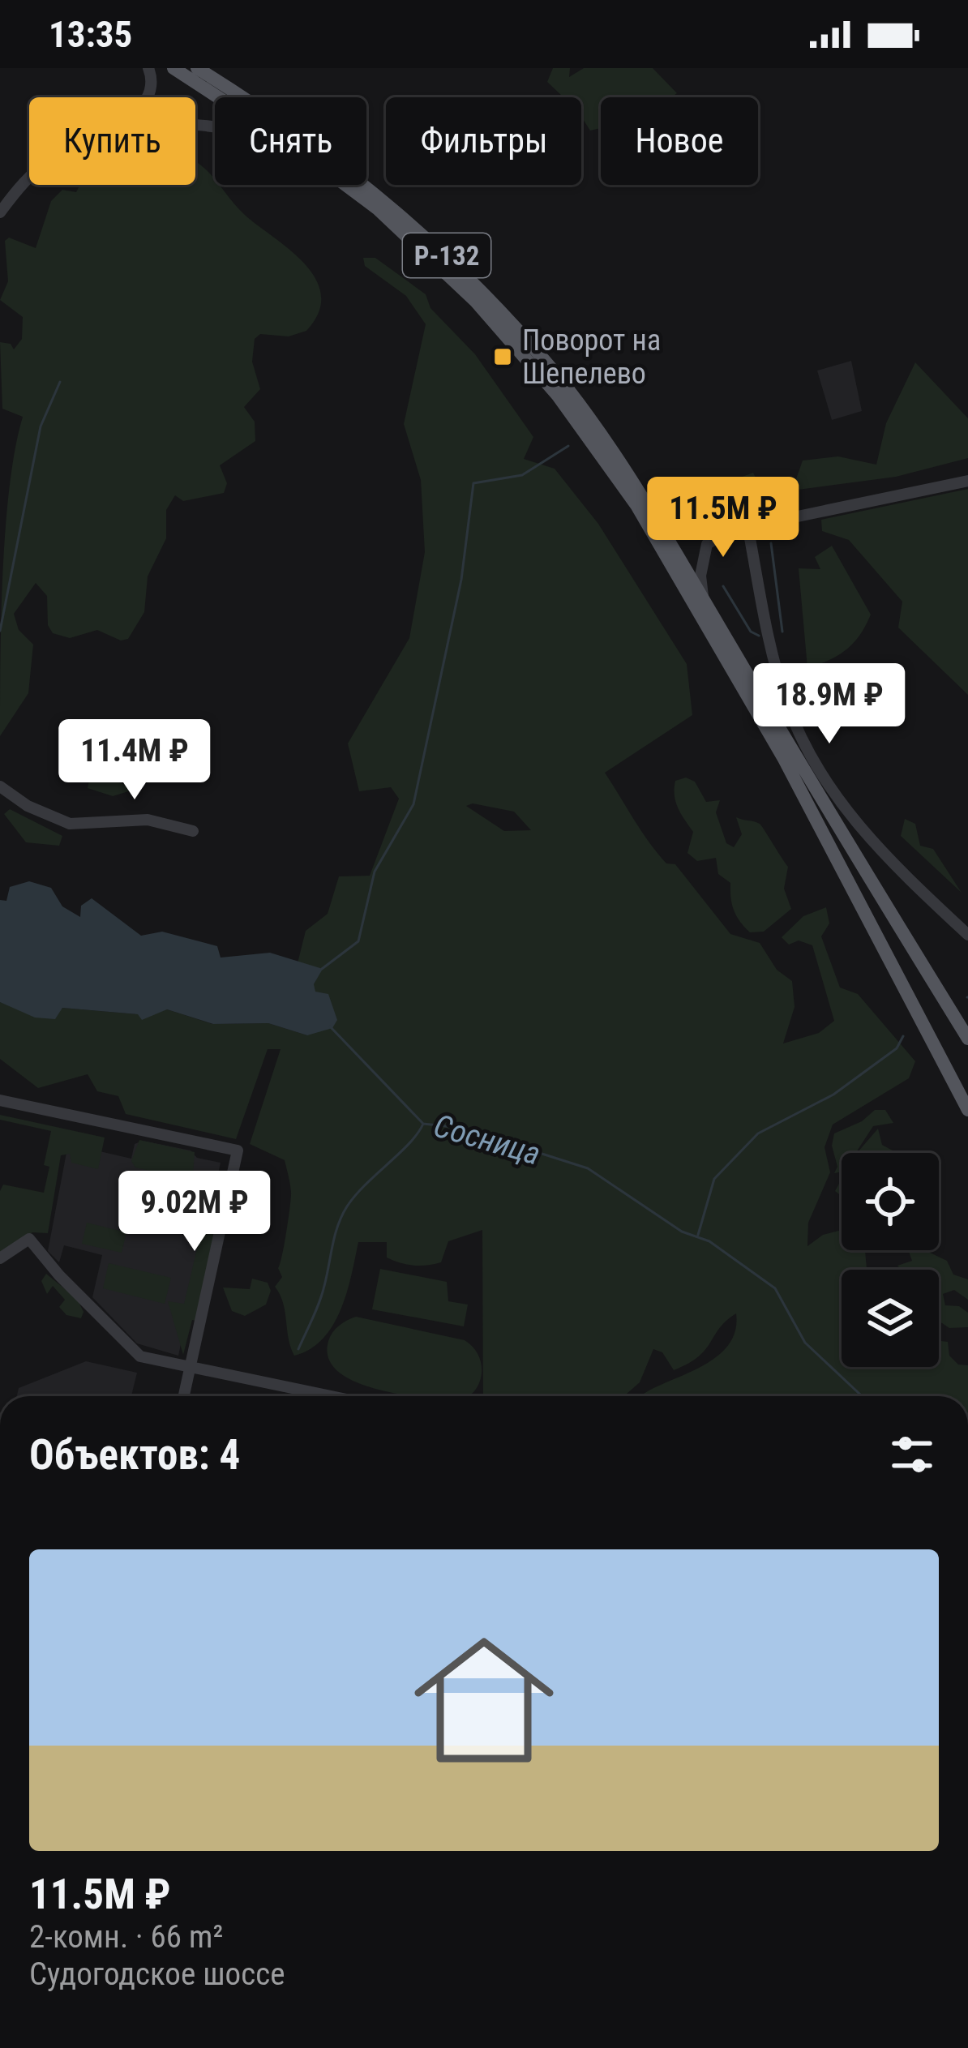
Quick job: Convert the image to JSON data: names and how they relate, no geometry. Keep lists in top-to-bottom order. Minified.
{"streets":{"main road":["Р-132"]},"water":["Сосница"],"places":{"transit":["Поворот на Шепелево"]},"page":{"status":"13:35","chip":["Купить","Снять","Фильтры","Новое"],"price":["11.5M ₽","18.9M ₽","11.4M ₽","9.02M ₽"],"heading":"Объектов: 4","list":[{"name":"11.5M ₽","note":"2-комн. · 66 m² · Судогодское шоссе"}]}}
